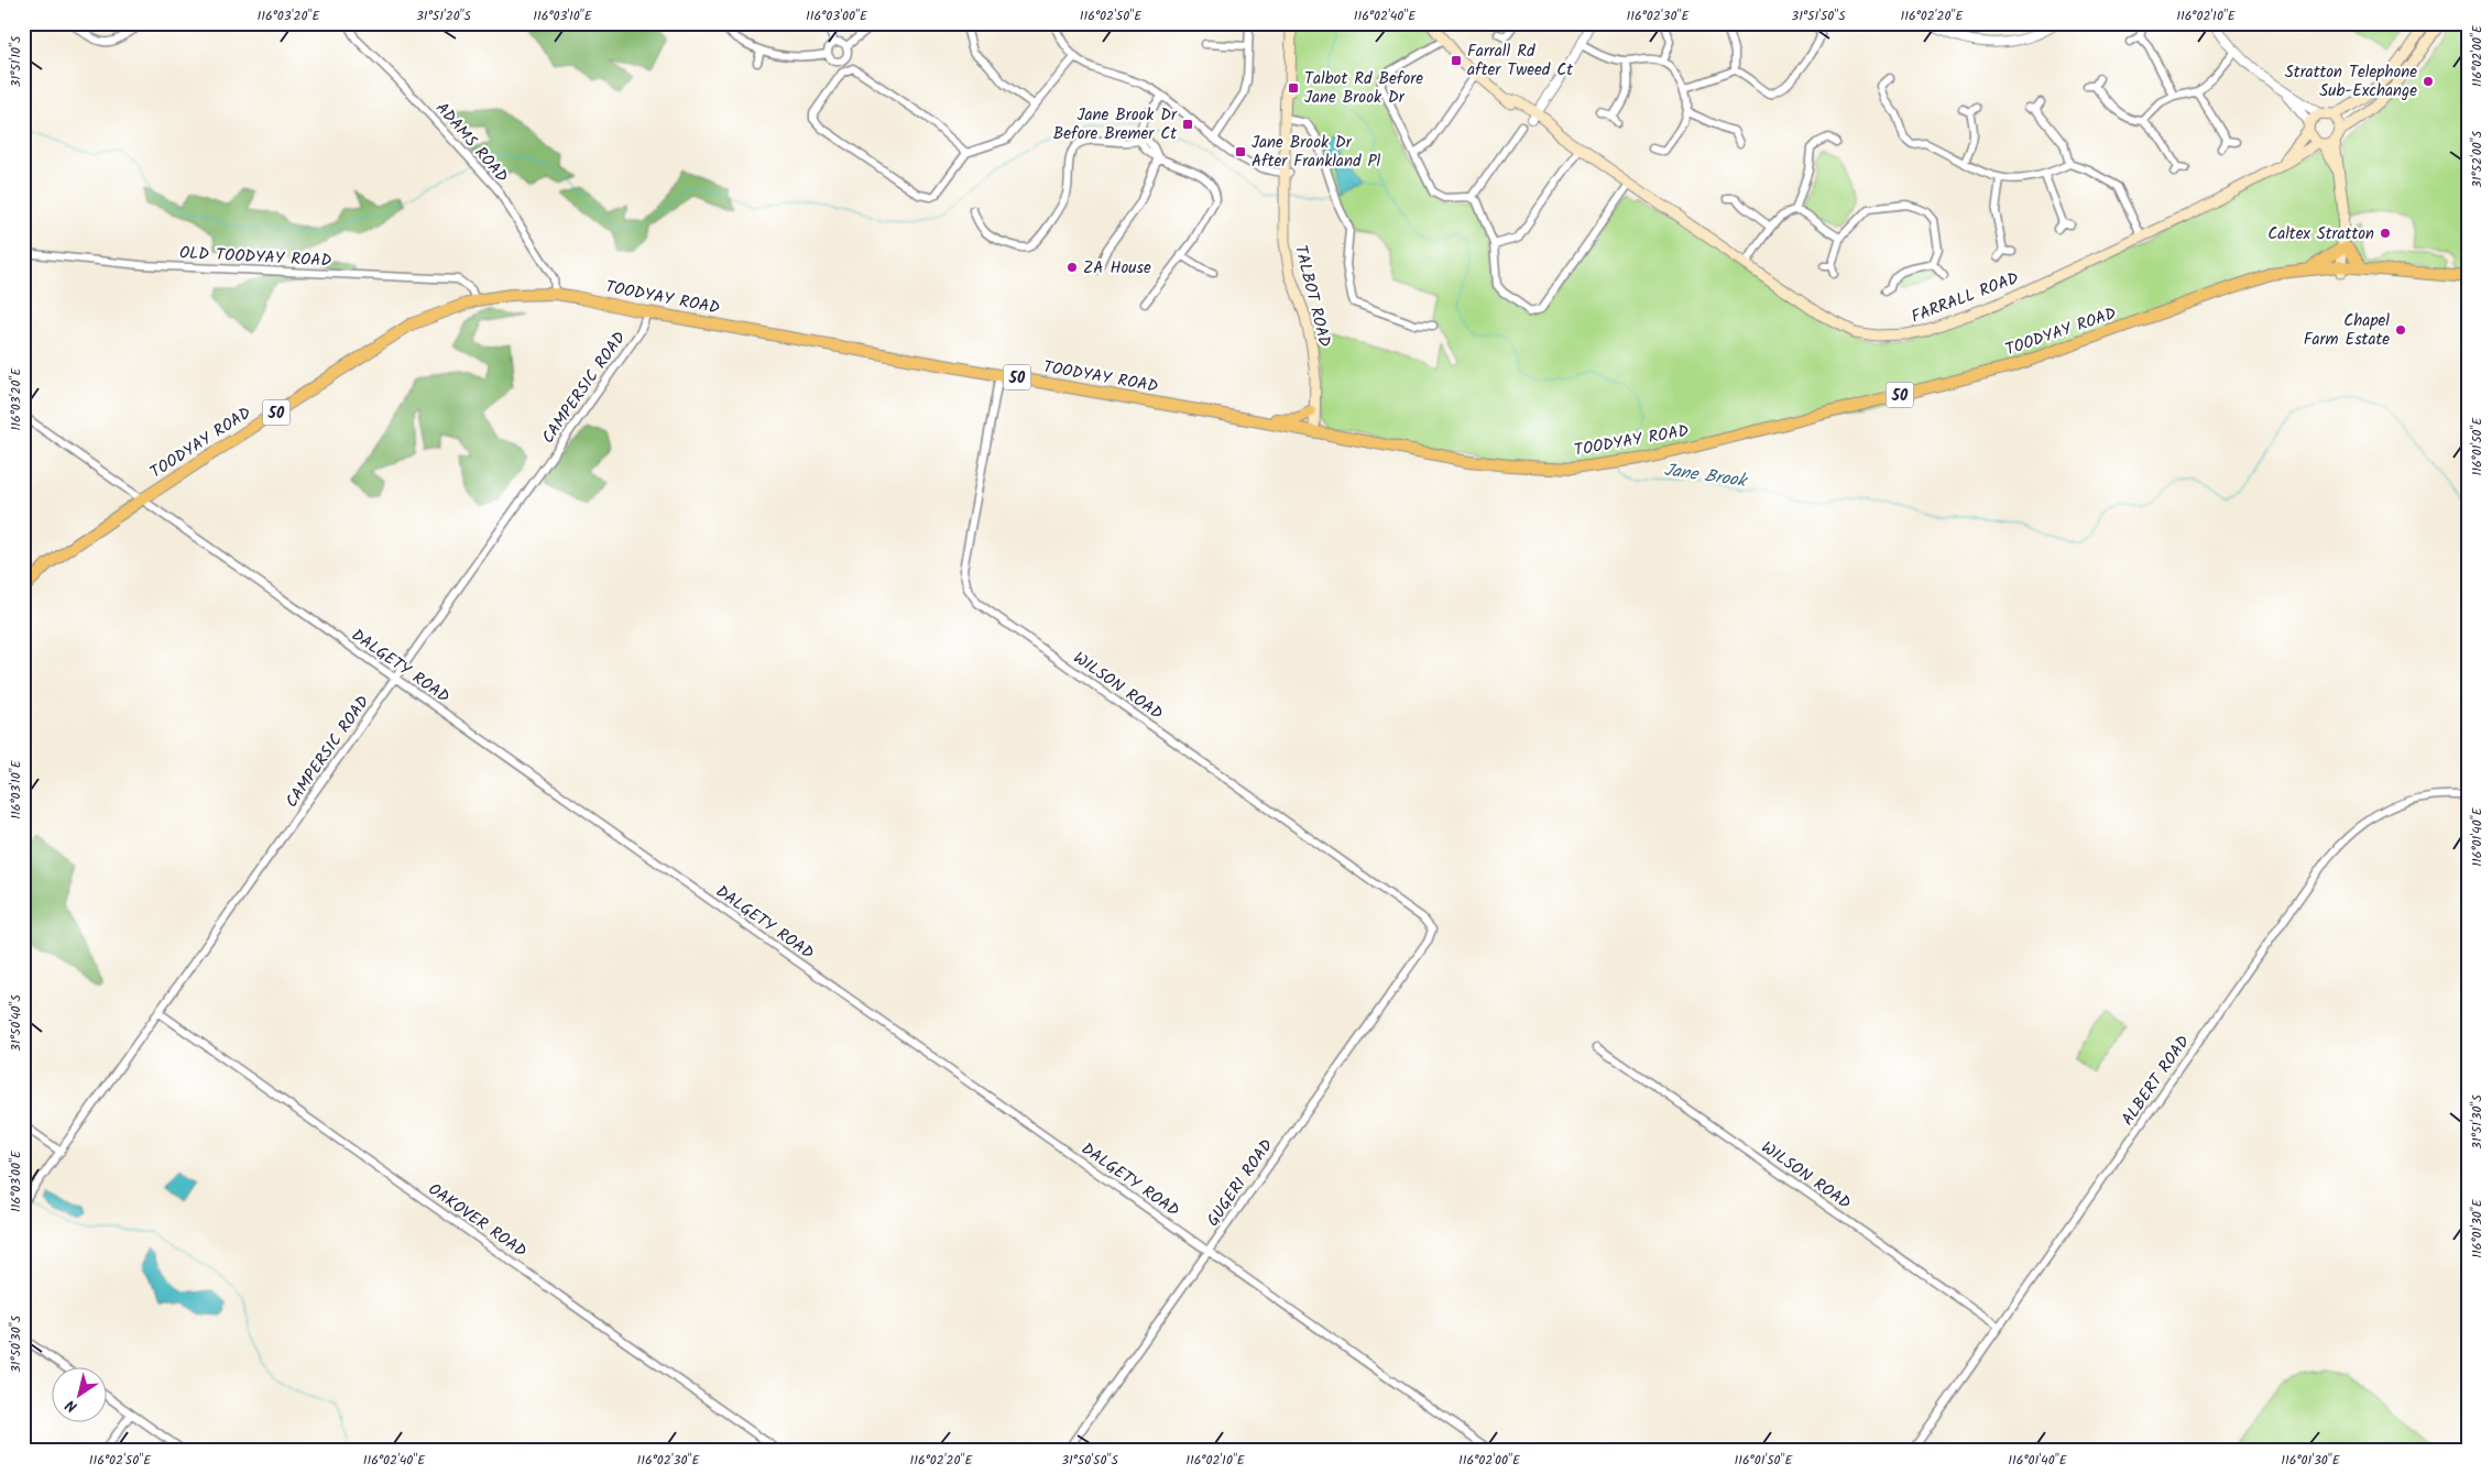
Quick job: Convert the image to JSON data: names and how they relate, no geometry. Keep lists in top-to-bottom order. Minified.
{"streets":{"main road":["TALBOT ROAD","TOODYAY ROAD","FARRALL ROAD","50"],"street":["ADAMS ROAD","OLD TOODYAY ROAD","CAMPERSIC ROAD","DALGETY ROAD","WILSON ROAD","ALBERT ROAD","GUGERI ROAD","OAKOVER ROAD"]},"crossings":[["ADAMS ROAD","TOODYAY ROAD"],["OLD TOODYAY ROAD","TOODYAY ROAD"],["TALBOT ROAD","TOODYAY ROAD"],["TOODYAY ROAD","CAMPERSIC ROAD"],["TOODYAY ROAD","DALGETY ROAD"],["TOODYAY ROAD","WILSON ROAD"],["CAMPERSIC ROAD","DALGETY ROAD"],["CAMPERSIC ROAD","OAKOVER ROAD"],["DALGETY ROAD","GUGERI ROAD"],["WILSON ROAD","ALBERT ROAD"],["WILSON ROAD","GUGERI ROAD"]],"water":["Jane Brook"],"places":{"transit":["Farrall Rd after Tweed Ct","Talbot Rd Before Jane Brook Dr","Jane Brook Dr Before Bremer Ct","Jane Brook Dr After Frankland Pl"],"other":["Stratton Telephone Sub-Exchange","Caltex Stratton","ZA House","Chapel Farm Estate"]},"north":"bottom left","coordinates":["116°03'20\"E","31°51'20\"S","116°03'10\"E","116°03'00\"E","116°02'50\"E","116°02'40\"E","116°02'30\"E","31°51'50\"S","116°02'20\"E","116°02'10\"E","116°02'00\"E","31°51'10\"S","31°52'00\"S","116°01'50\"E","116°01'40\"E","31°50'40\"S","31°51'30\"S","116°01'30\"E","31°50'30\"S","31°50'50\"S"]}
